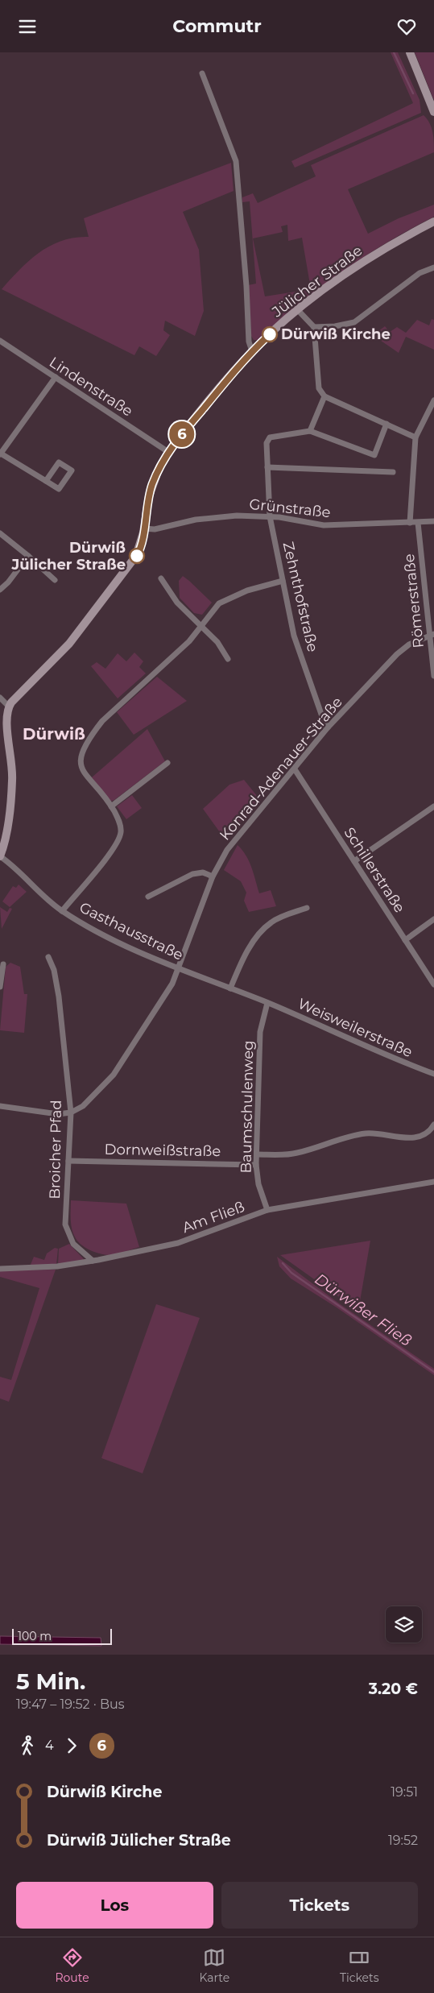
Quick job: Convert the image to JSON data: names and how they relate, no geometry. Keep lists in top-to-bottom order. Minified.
{"streets":{"street":["Jülicher Straße","Lindenstraße","Grünstraße","Zehnthofstraße","Römerstraße","Konrad-Adenauer-Straße","Schillerstraße","Gasthausstraße","Weisweilerstraße","Baumschulenweg","Broicher Pfad","Dornweißstraße","Am Fließ"]},"crossings":[["Jülicher Straße","Lindenstraße"],["Jülicher Straße","Grünstraße"],["Grünstraße","Zehnthofstraße"],["Grünstraße","Römerstraße"],["Zehnthofstraße","Konrad-Adenauer-Straße"],["Römerstraße","Konrad-Adenauer-Straße"],["Konrad-Adenauer-Straße","Schillerstraße"],["Konrad-Adenauer-Straße","Gasthausstraße"],["Konrad-Adenauer-Straße","Broicher Pfad"],["Gasthausstraße","Weisweilerstraße"],["Gasthausstraße","Baumschulenweg"],["Weisweilerstraße","Baumschulenweg"],["Baumschulenweg","Dornweißstraße"],["Baumschulenweg","Am Fließ"],["Broicher Pfad","Dornweißstraße"],["Broicher Pfad","Am Fließ"]],"districts":["Dürwiß"],"water":["Dürwißer Fließ"],"places":["Dürwiß Kirche","Dürwiß Jülicher Straße"],"lines":["bus line 6"],"scale_bar":"100 m","page":{"header":"Commutr","on_map":"6","scale":"100 m","heading":["5 Min.","19:47 – 19:52 · Bus","3.20 €"],"legs":["4","6"],"list":[{"name":"Dürwiß Kirche","value":"19:51"},{"name":"Dürwiß Jülicher Straße","value":"19:52"}],"buttons":["Los","Tickets"],"tabs":["Route","Karte","Tickets"]}}
